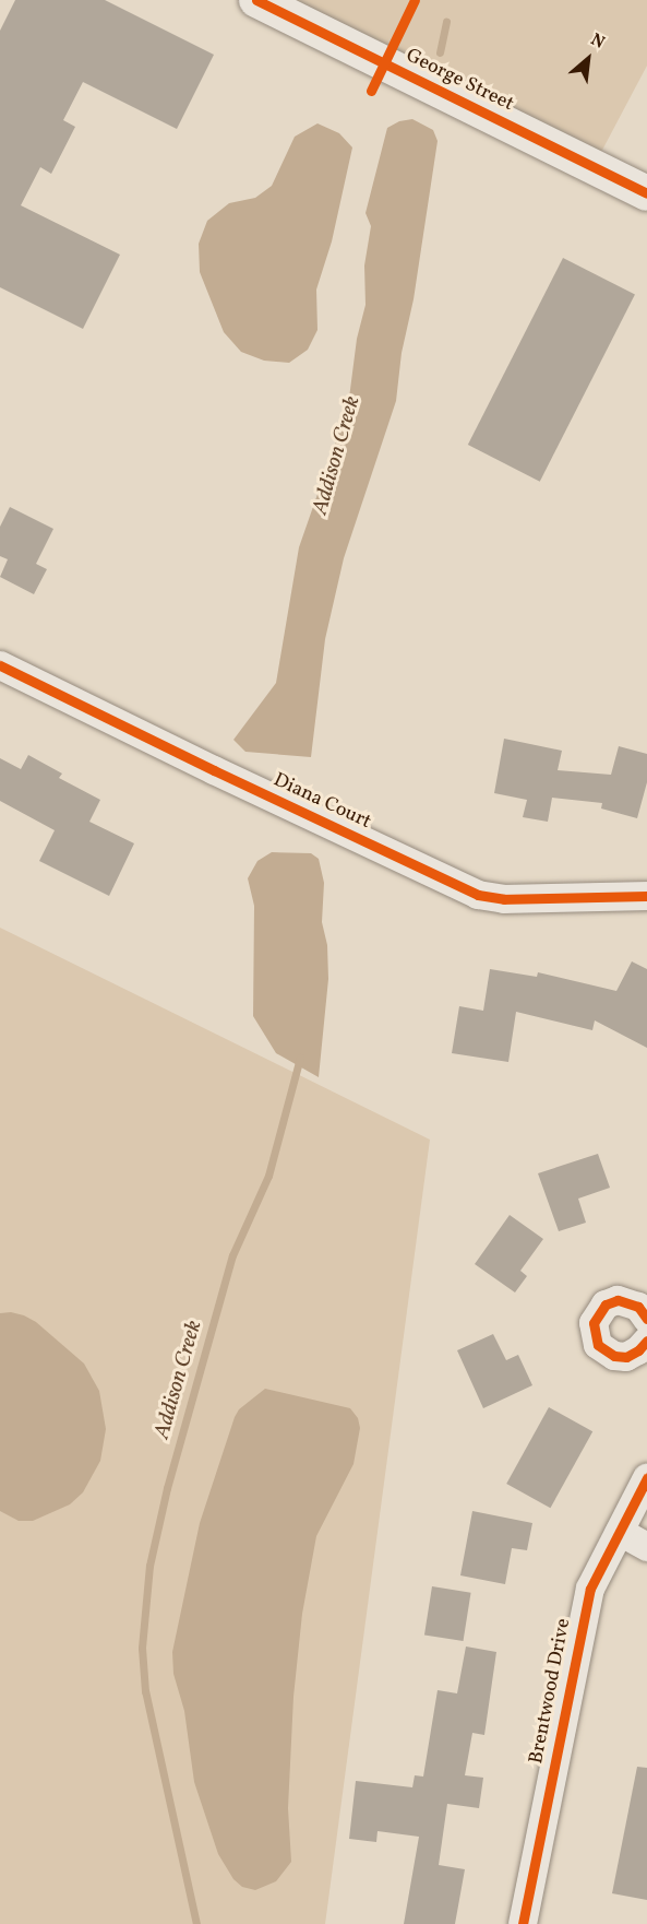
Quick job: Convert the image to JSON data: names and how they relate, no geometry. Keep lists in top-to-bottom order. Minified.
{"streets":{"street":["George Street","Diana Court","Brentwood Drive"]},"water":["Addison Creek"],"north":"top right"}
